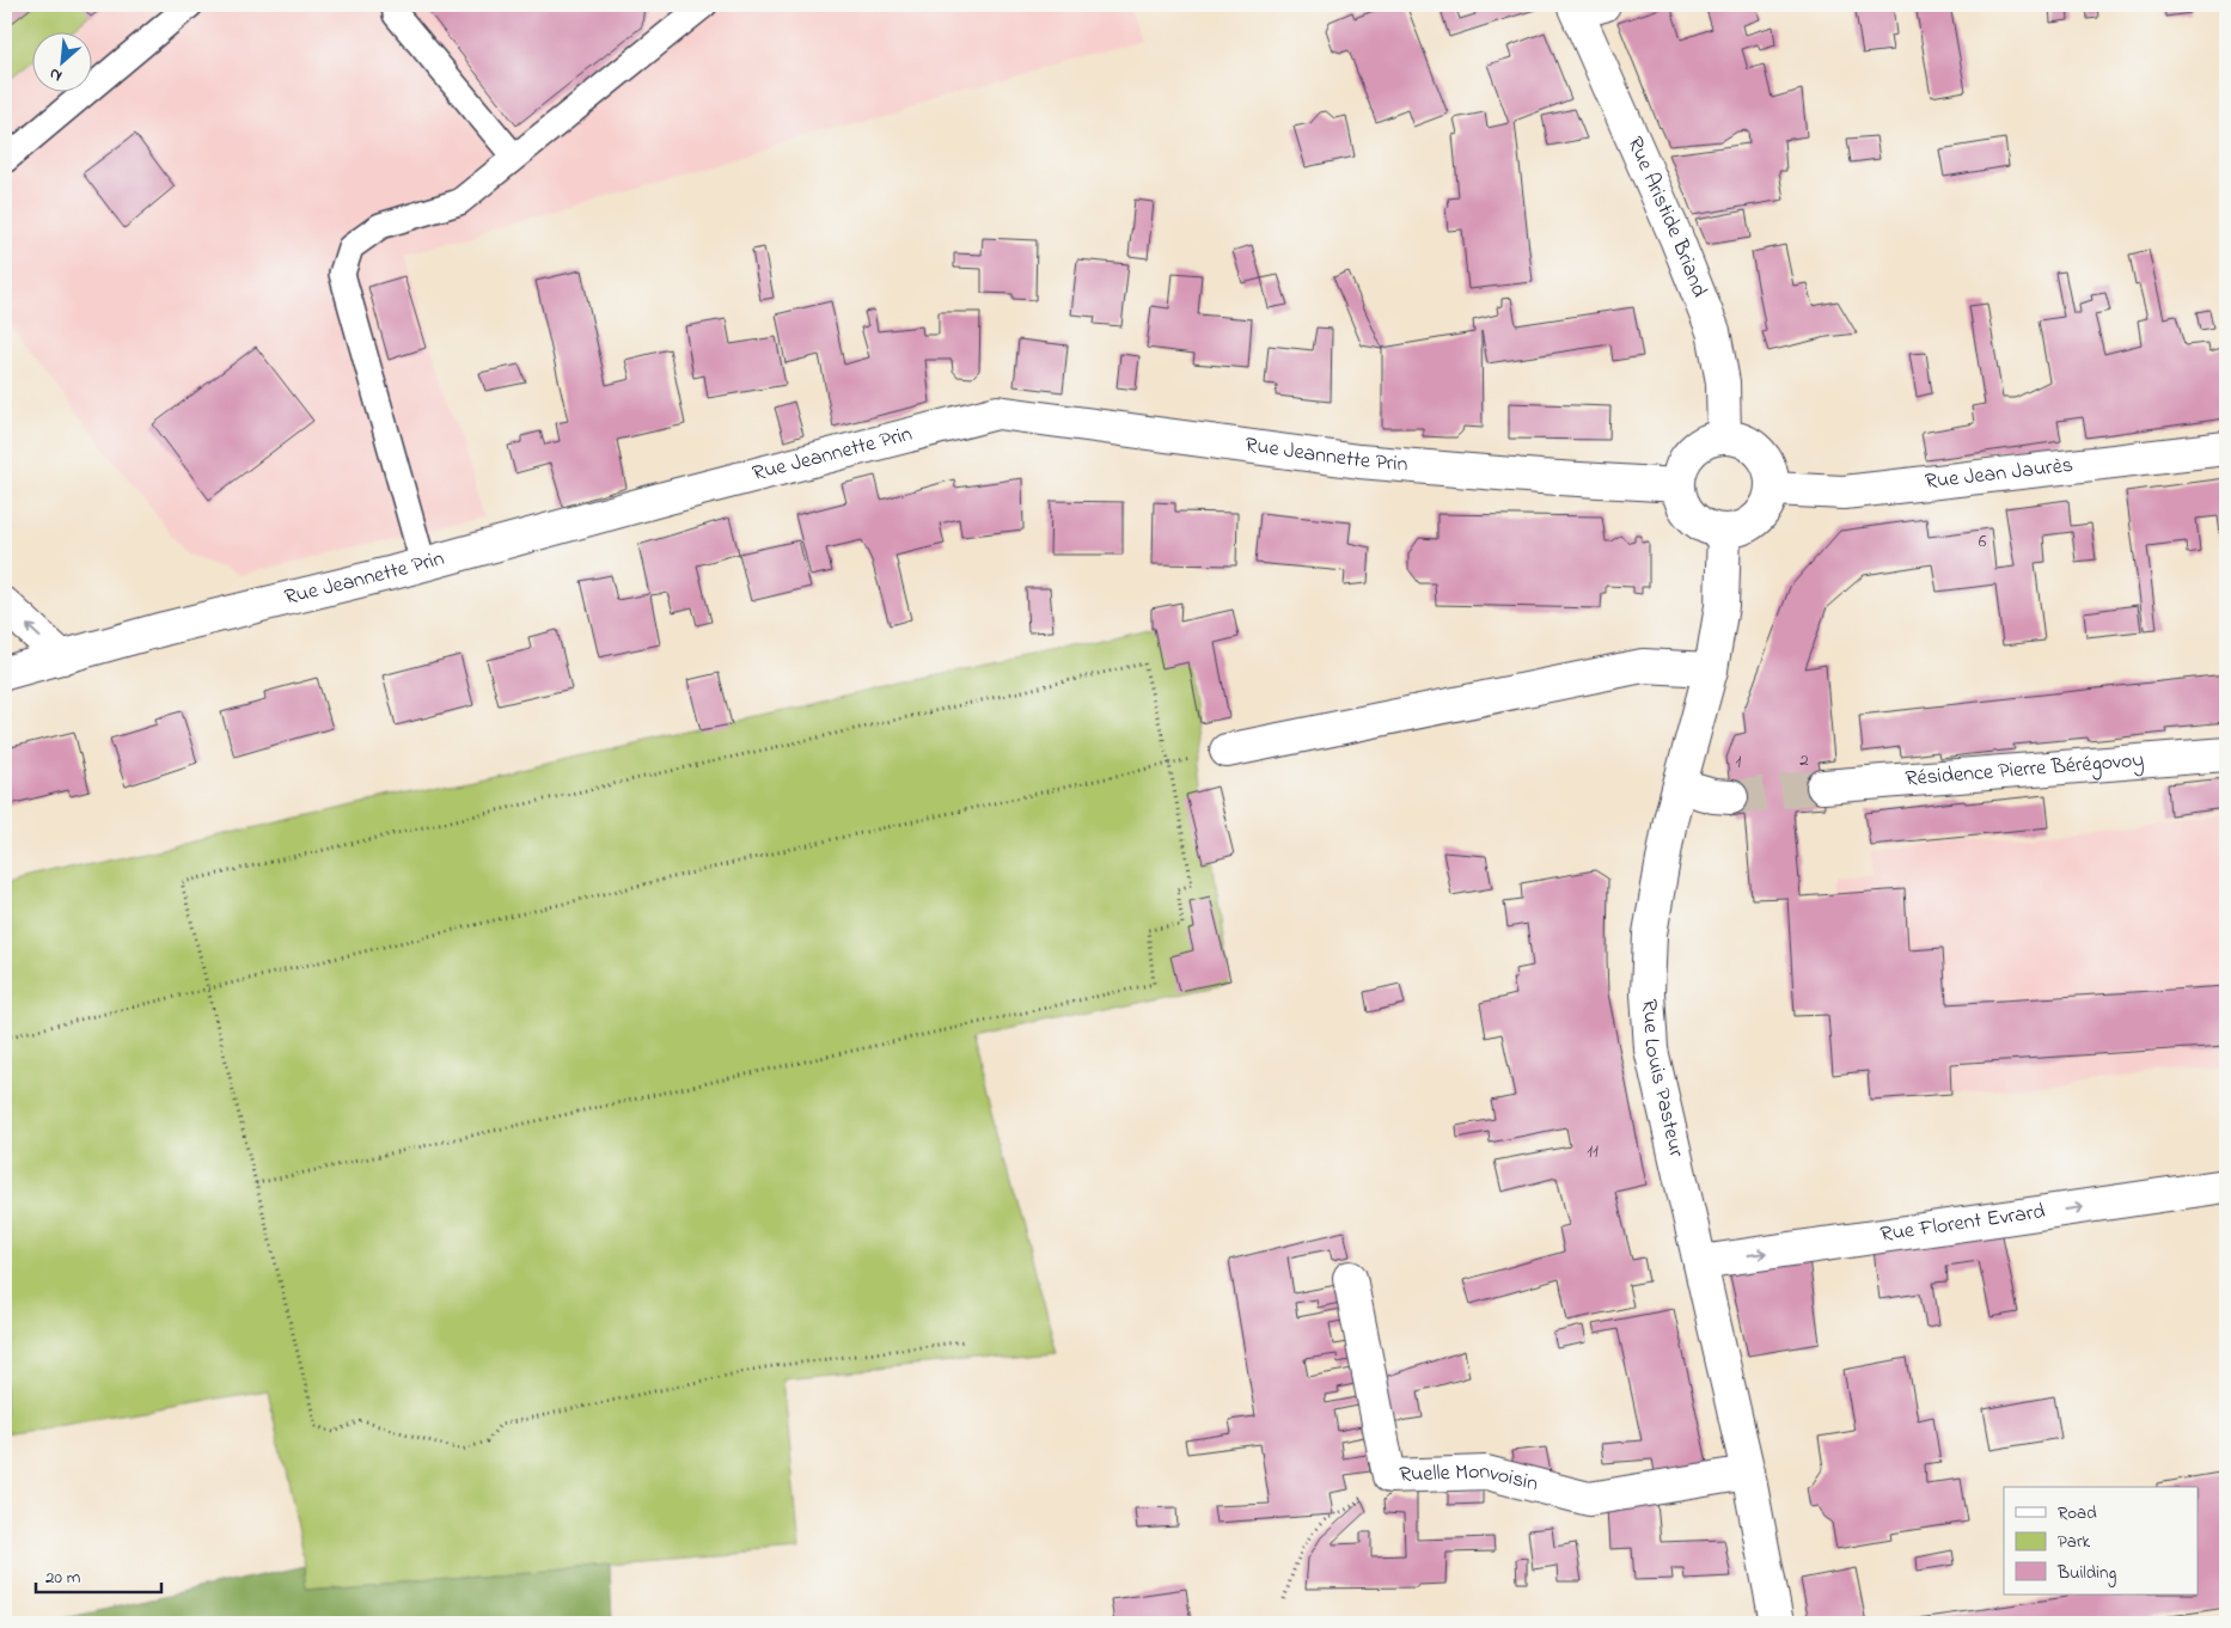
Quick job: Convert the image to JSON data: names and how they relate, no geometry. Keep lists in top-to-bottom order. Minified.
{"streets":{"street":["Rue Aristide Briand","Rue Jeannette Prin","Rue Jean Jaurès","Résidence Pierre Bérégovoy","Rue Louis Pasteur","Rue Florent Evrard","Ruelle Monvoisin"]},"crossings":[["Rue Aristide Briand","Rue Jeannette Prin"],["Rue Aristide Briand","Rue Jean Jaurès"],["Rue Aristide Briand","Rue Louis Pasteur"],["Rue Jeannette Prin","Rue Jean Jaurès"],["Rue Jeannette Prin","Rue Louis Pasteur"],["Rue Jean Jaurès","Rue Louis Pasteur"],["Rue Louis Pasteur","Rue Florent Evrard"],["Rue Louis Pasteur","Ruelle Monvoisin"]],"one_way":["Rue Florent Evrard"],"house_numbers":["6","2","1","11"],"legend":["Road","Park","Building"],"scale_bar":"20 m","north":"bottom left"}
